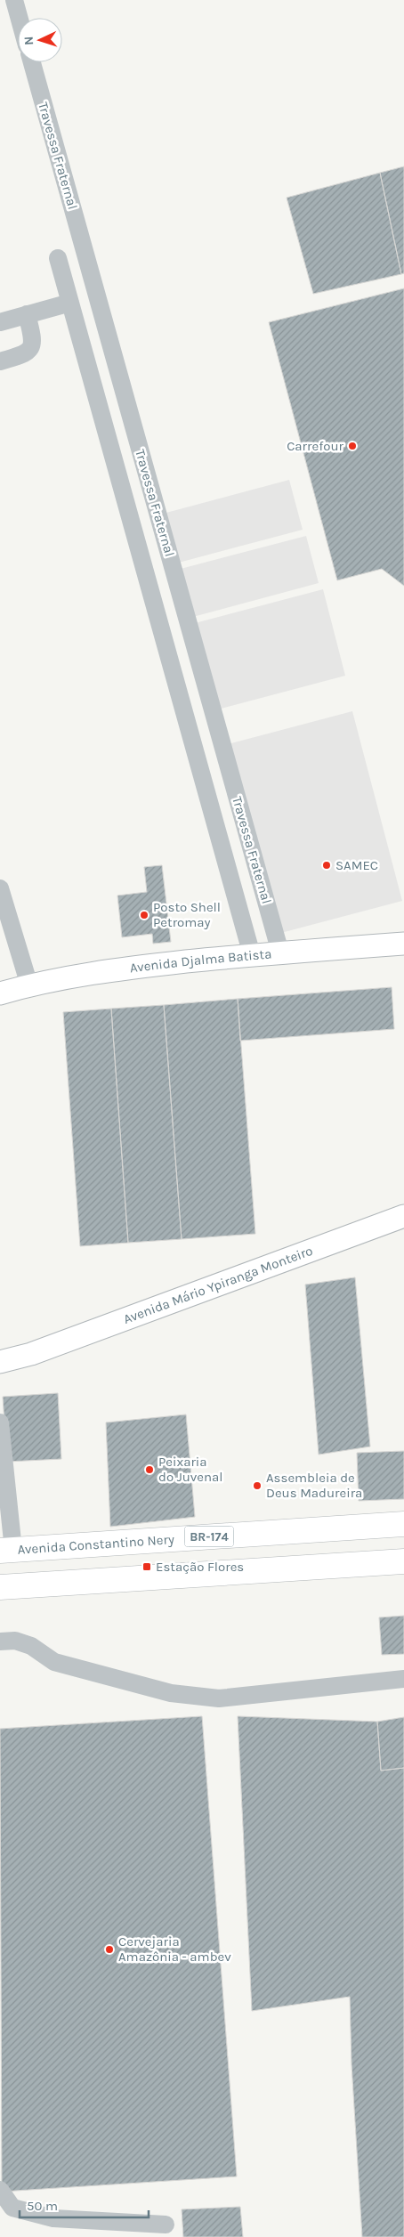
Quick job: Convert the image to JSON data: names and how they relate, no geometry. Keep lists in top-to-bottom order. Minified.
{"streets":{"highway":["BR-174","Avenida Constantino Nery"],"main road":["Avenida Djalma Batista","Avenida Mário Ypiranga Monteiro"],"street":["Travessa Fraternal"]},"crossings":[["Travessa Fraternal","Avenida Djalma Batista"]],"places":{"other":["Carrefour","SAMEC","Posto Shell Petromay","Peixaria do Juvenal","Assembleia de Deus Madureira","Cervejaria Amazônia - ambev"],"transit":["Estação Flores"]},"scale_bar":"50 m","north":"left"}
